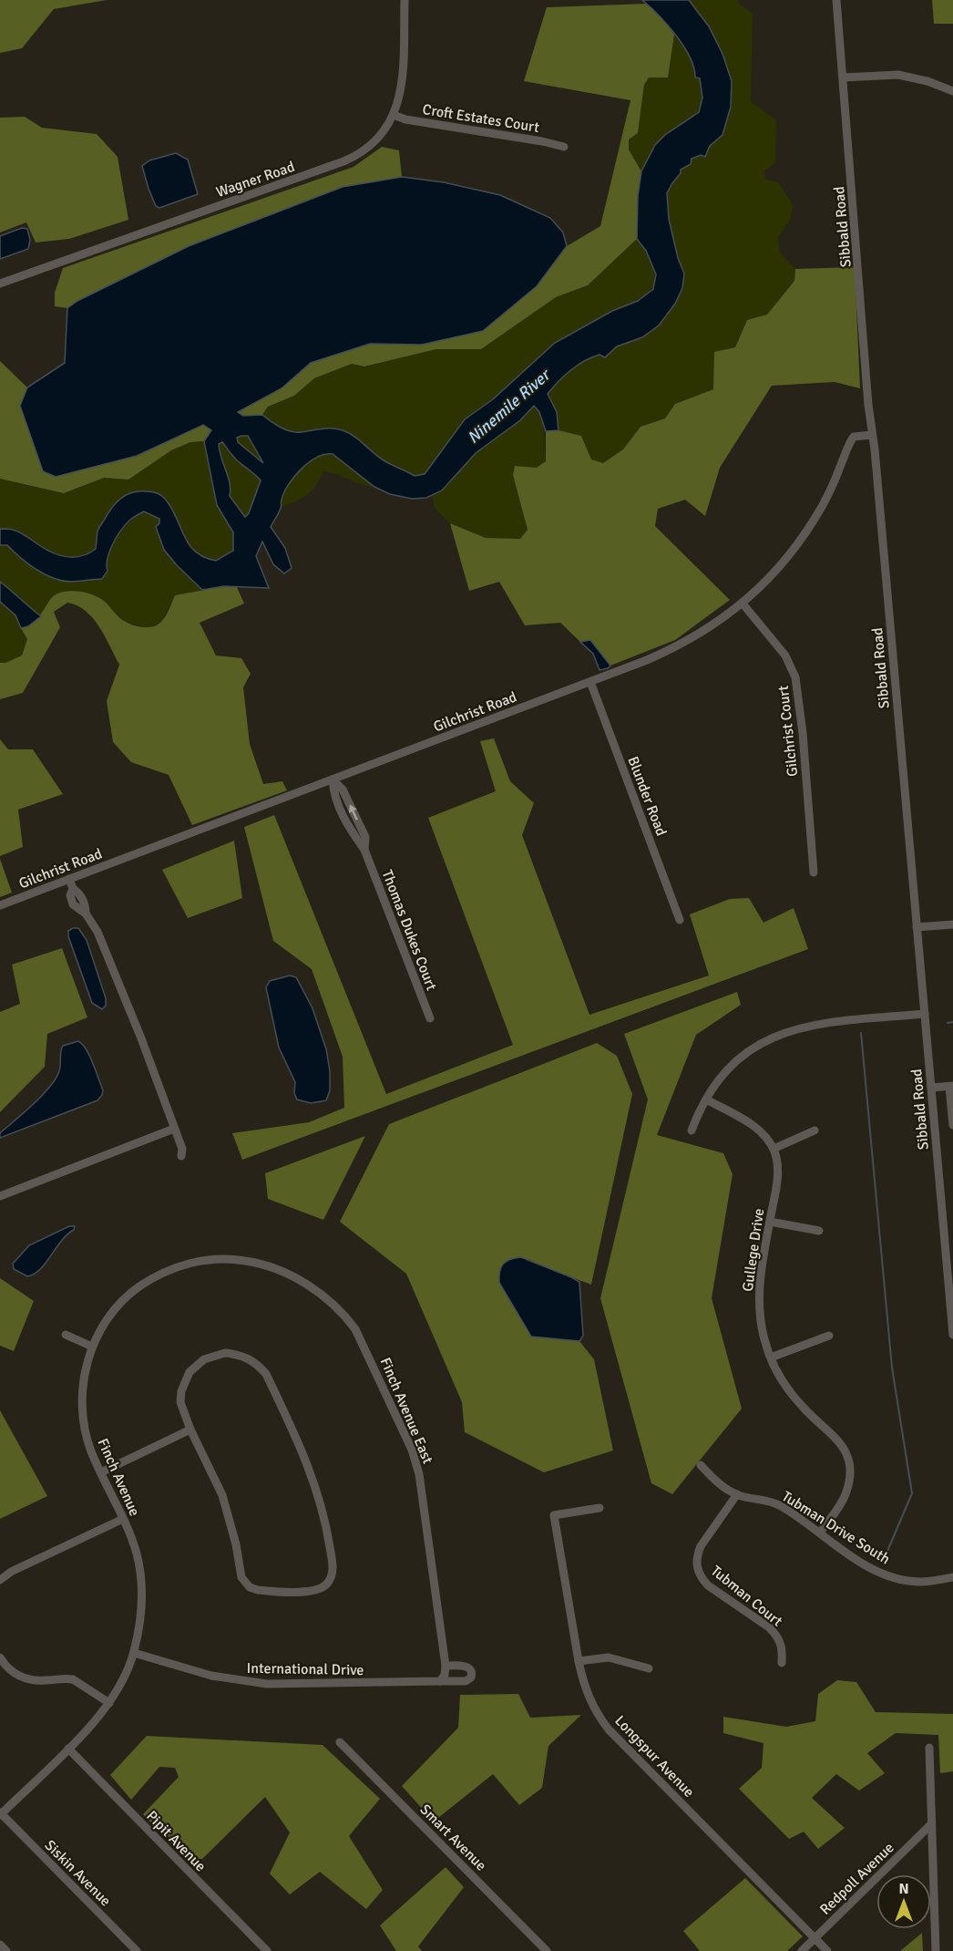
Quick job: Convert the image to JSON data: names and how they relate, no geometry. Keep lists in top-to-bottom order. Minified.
{"streets":{"street":["Croft Estates Court","Wagner Road","Sibbald Road","Gilchrist Road","Gilchrist Court","Blunder Road","Thomas Dukes Court","Gullege Drive","Finch Avenue East","Finch Avenue","Tubman Drive South","Tubman Court","International Drive","Longspur Avenue","Smart Avenue","Pipit Avenue","Siskin Avenue","Redpoll Avenue"]},"crossings":[["Croft Estates Court","Wagner Road"],["Sibbald Road","Gilchrist Road"],["Gilchrist Road","Gilchrist Court"],["Gilchrist Road","Blunder Road"],["Gilchrist Road","Thomas Dukes Court"],["Gullege Drive","Tubman Drive South"],["Finch Avenue East","Finch Avenue"],["Finch Avenue East","International Drive"],["Finch Avenue","International Drive"],["Finch Avenue","Pipit Avenue"],["Finch Avenue","Siskin Avenue"],["Tubman Drive South","Tubman Court"],["Longspur Avenue","Redpoll Avenue"]],"water":["Ninemile River"],"north":"top"}
